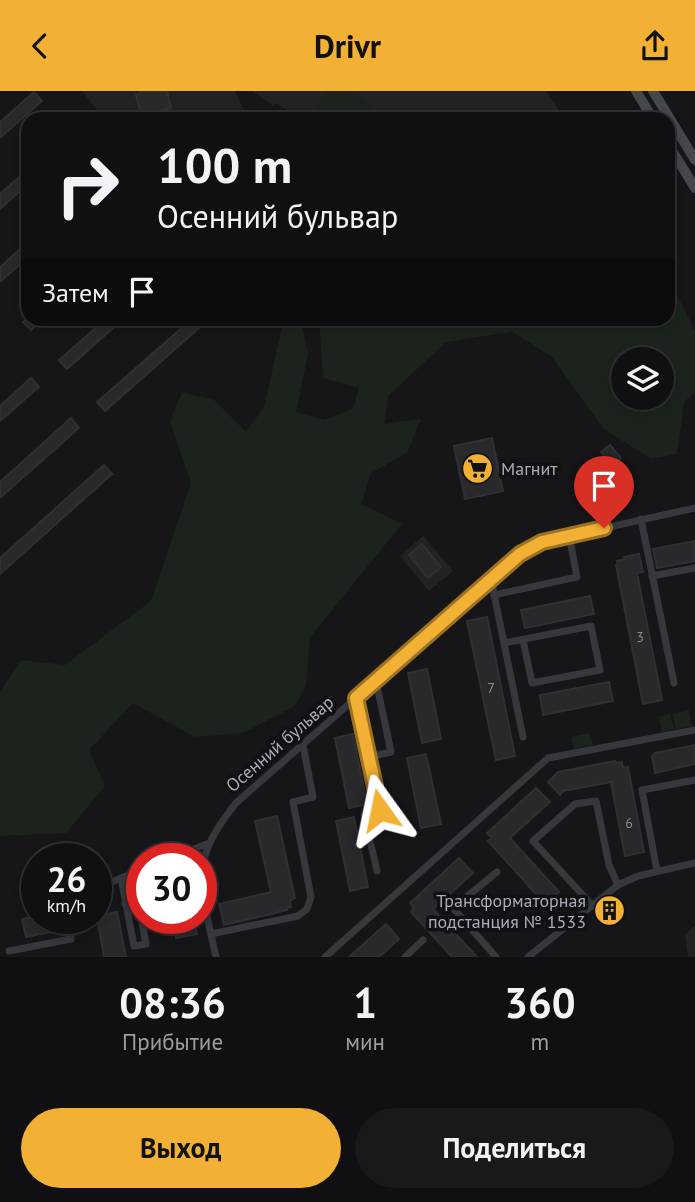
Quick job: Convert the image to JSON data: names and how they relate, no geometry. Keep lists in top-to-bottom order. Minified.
{"streets":{"street":["Осенний бульвар"]},"places":{"supermarket":["Магнит"],"building":["Трансформаторная подстанция № 1533"]},"house_numbers":["3","7","6"],"page":{"header":"Drivr","turn":["100 m","Осенний бульвар"],"then":"Затем","speed":"26 km/h","limit":"30","eta":["08:36","Прибытие","1","мин","360","m"],"buttons":["Выход","Поделиться"]}}
